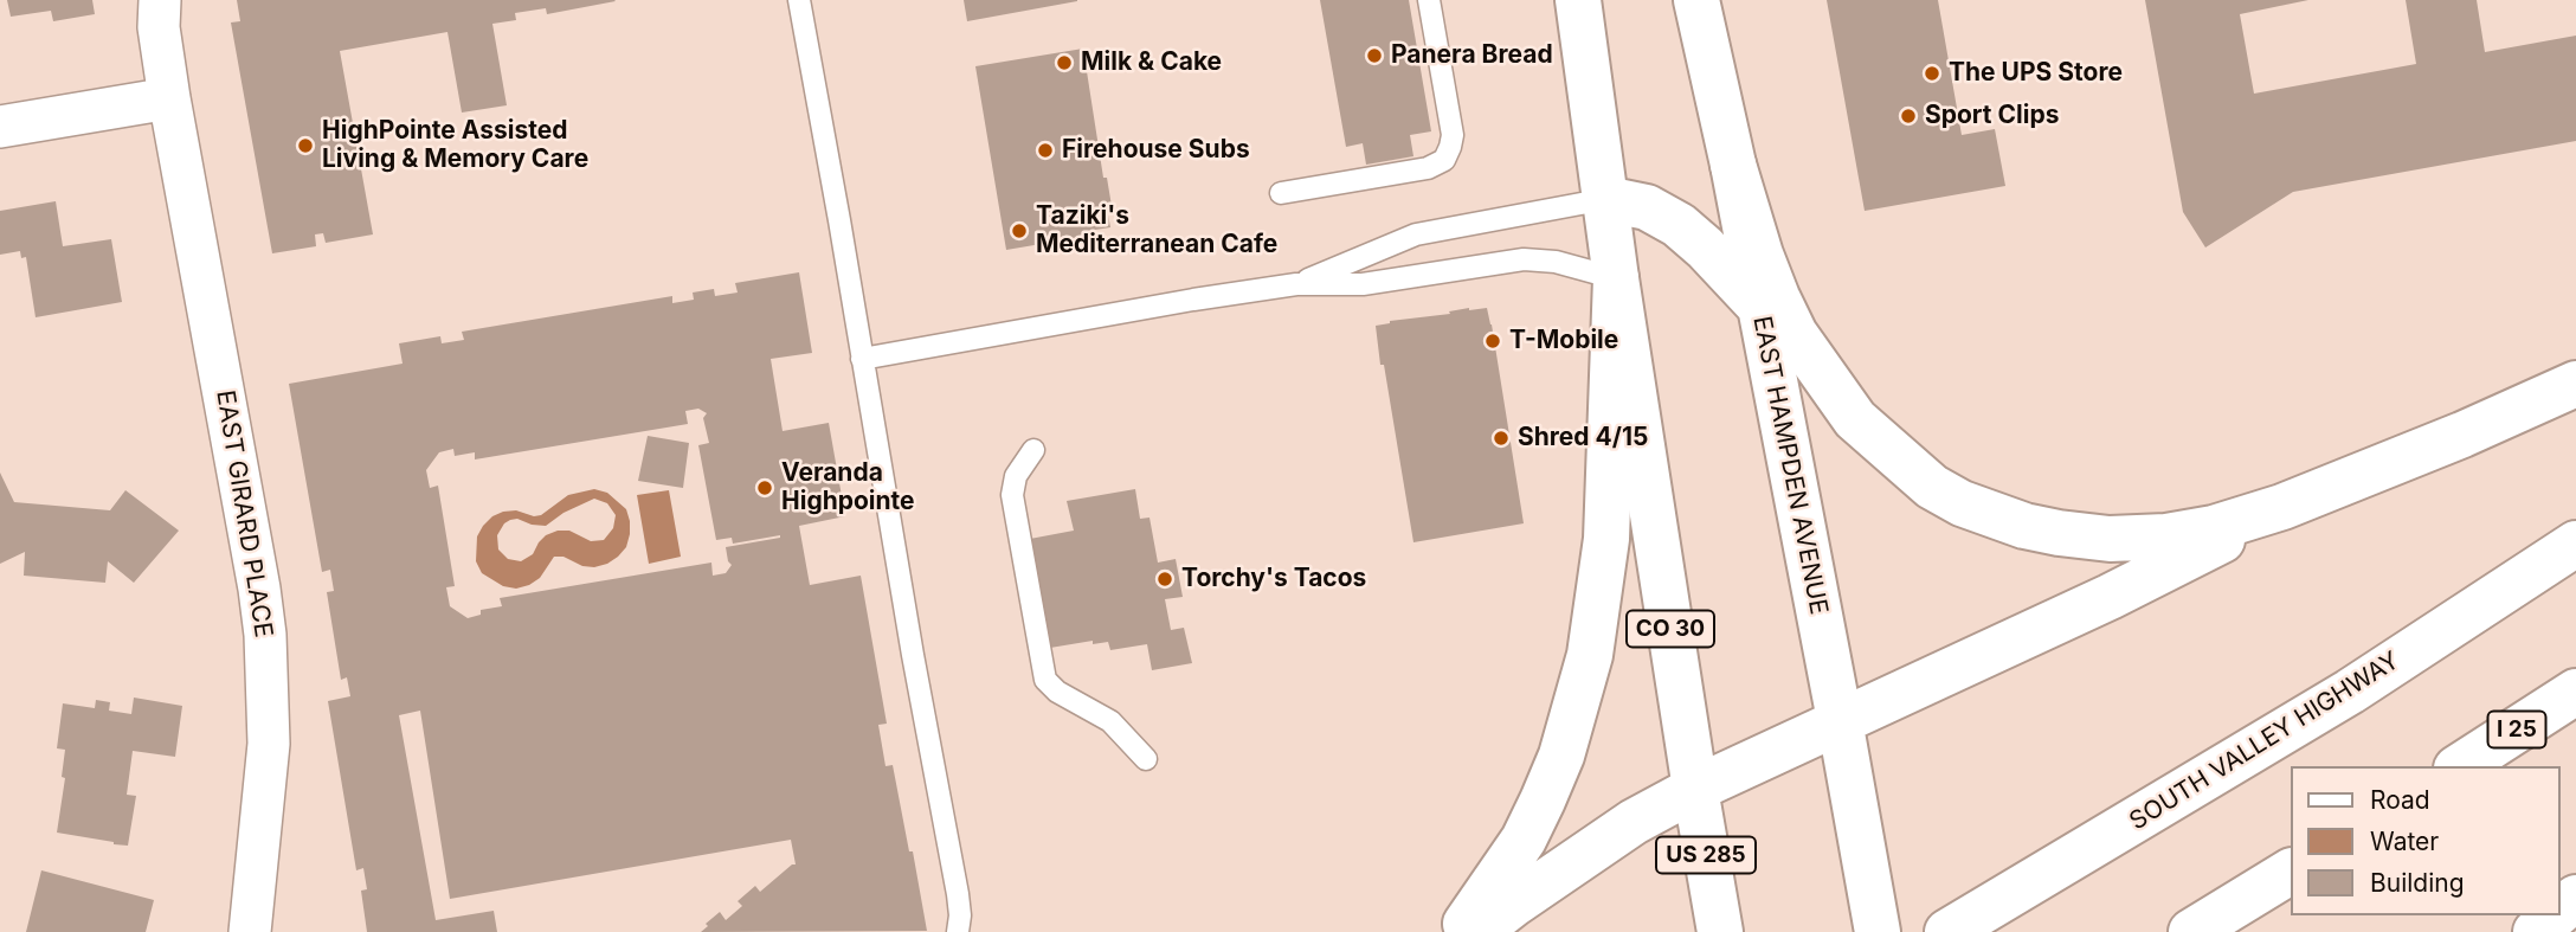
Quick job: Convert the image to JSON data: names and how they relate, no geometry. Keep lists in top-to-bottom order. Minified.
{"streets":{"main road":["EAST HAMPDEN AVENUE","CO 30","I 25","SOUTH VALLEY HIGHWAY","US 285"],"street":["EAST GIRARD PLACE"]},"crossings":[["CO 30","US 285"]],"places":["Panera Bread","Milk & Cake","The UPS Store","Sport Clips","HighPointe Assisted Living & Memory Care","Firehouse Subs","Taziki's Mediterranean Cafe","T-Mobile","Shred 4/15","Veranda Highpointe","Torchy's Tacos"],"legend":["Road","Water","Building"]}
